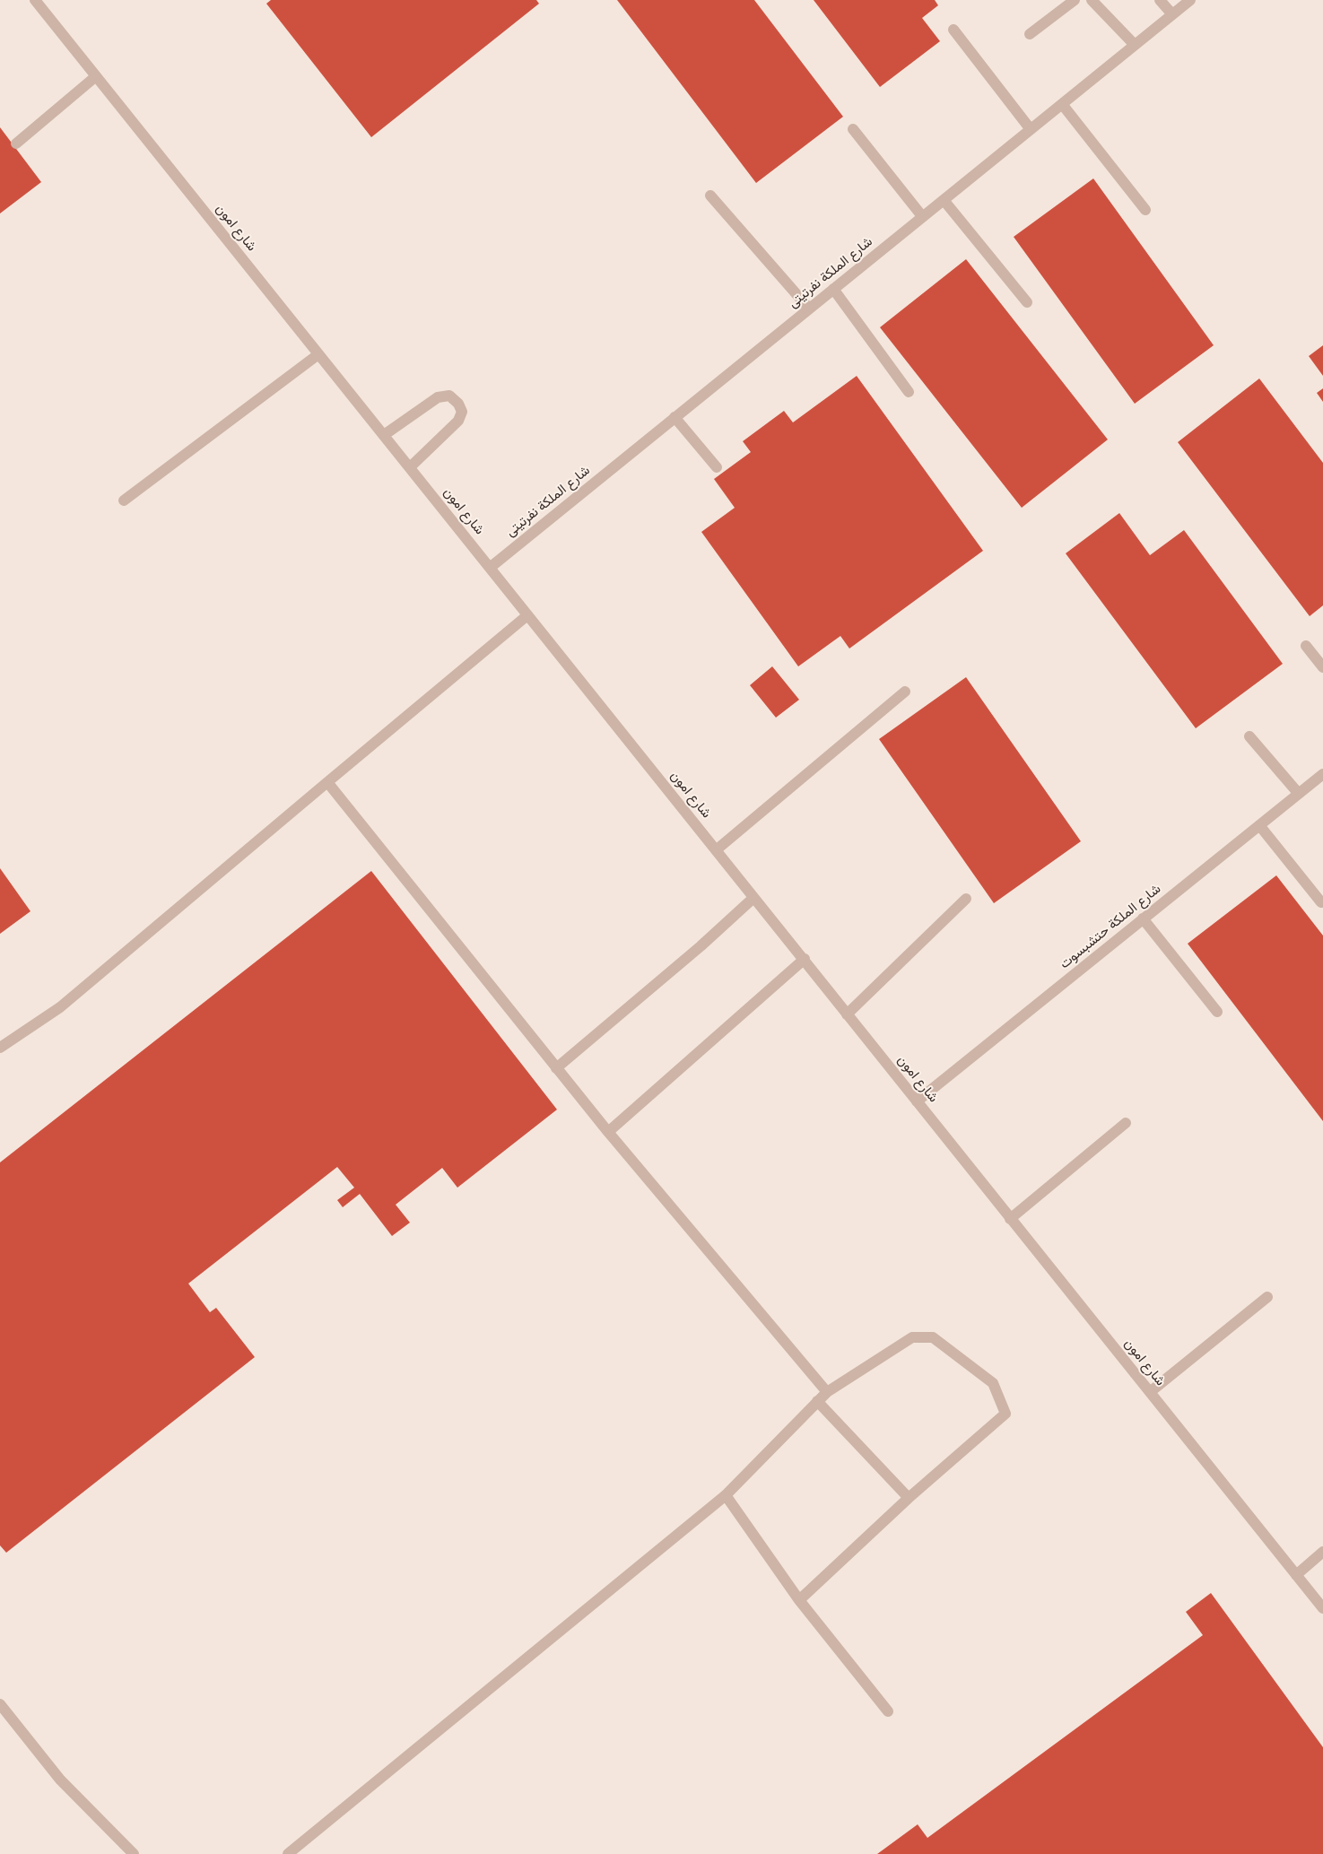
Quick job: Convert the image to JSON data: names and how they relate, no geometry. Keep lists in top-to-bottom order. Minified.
{"streets":{"lane":["شارع امون","شارع الملكة نفرتيتى","شارع الملكة حتشبسوت"]},"crossings":[["شارع امون","شارع الملكة نفرتيتى"],["شارع امون","شارع الملكة حتشبسوت"]]}
